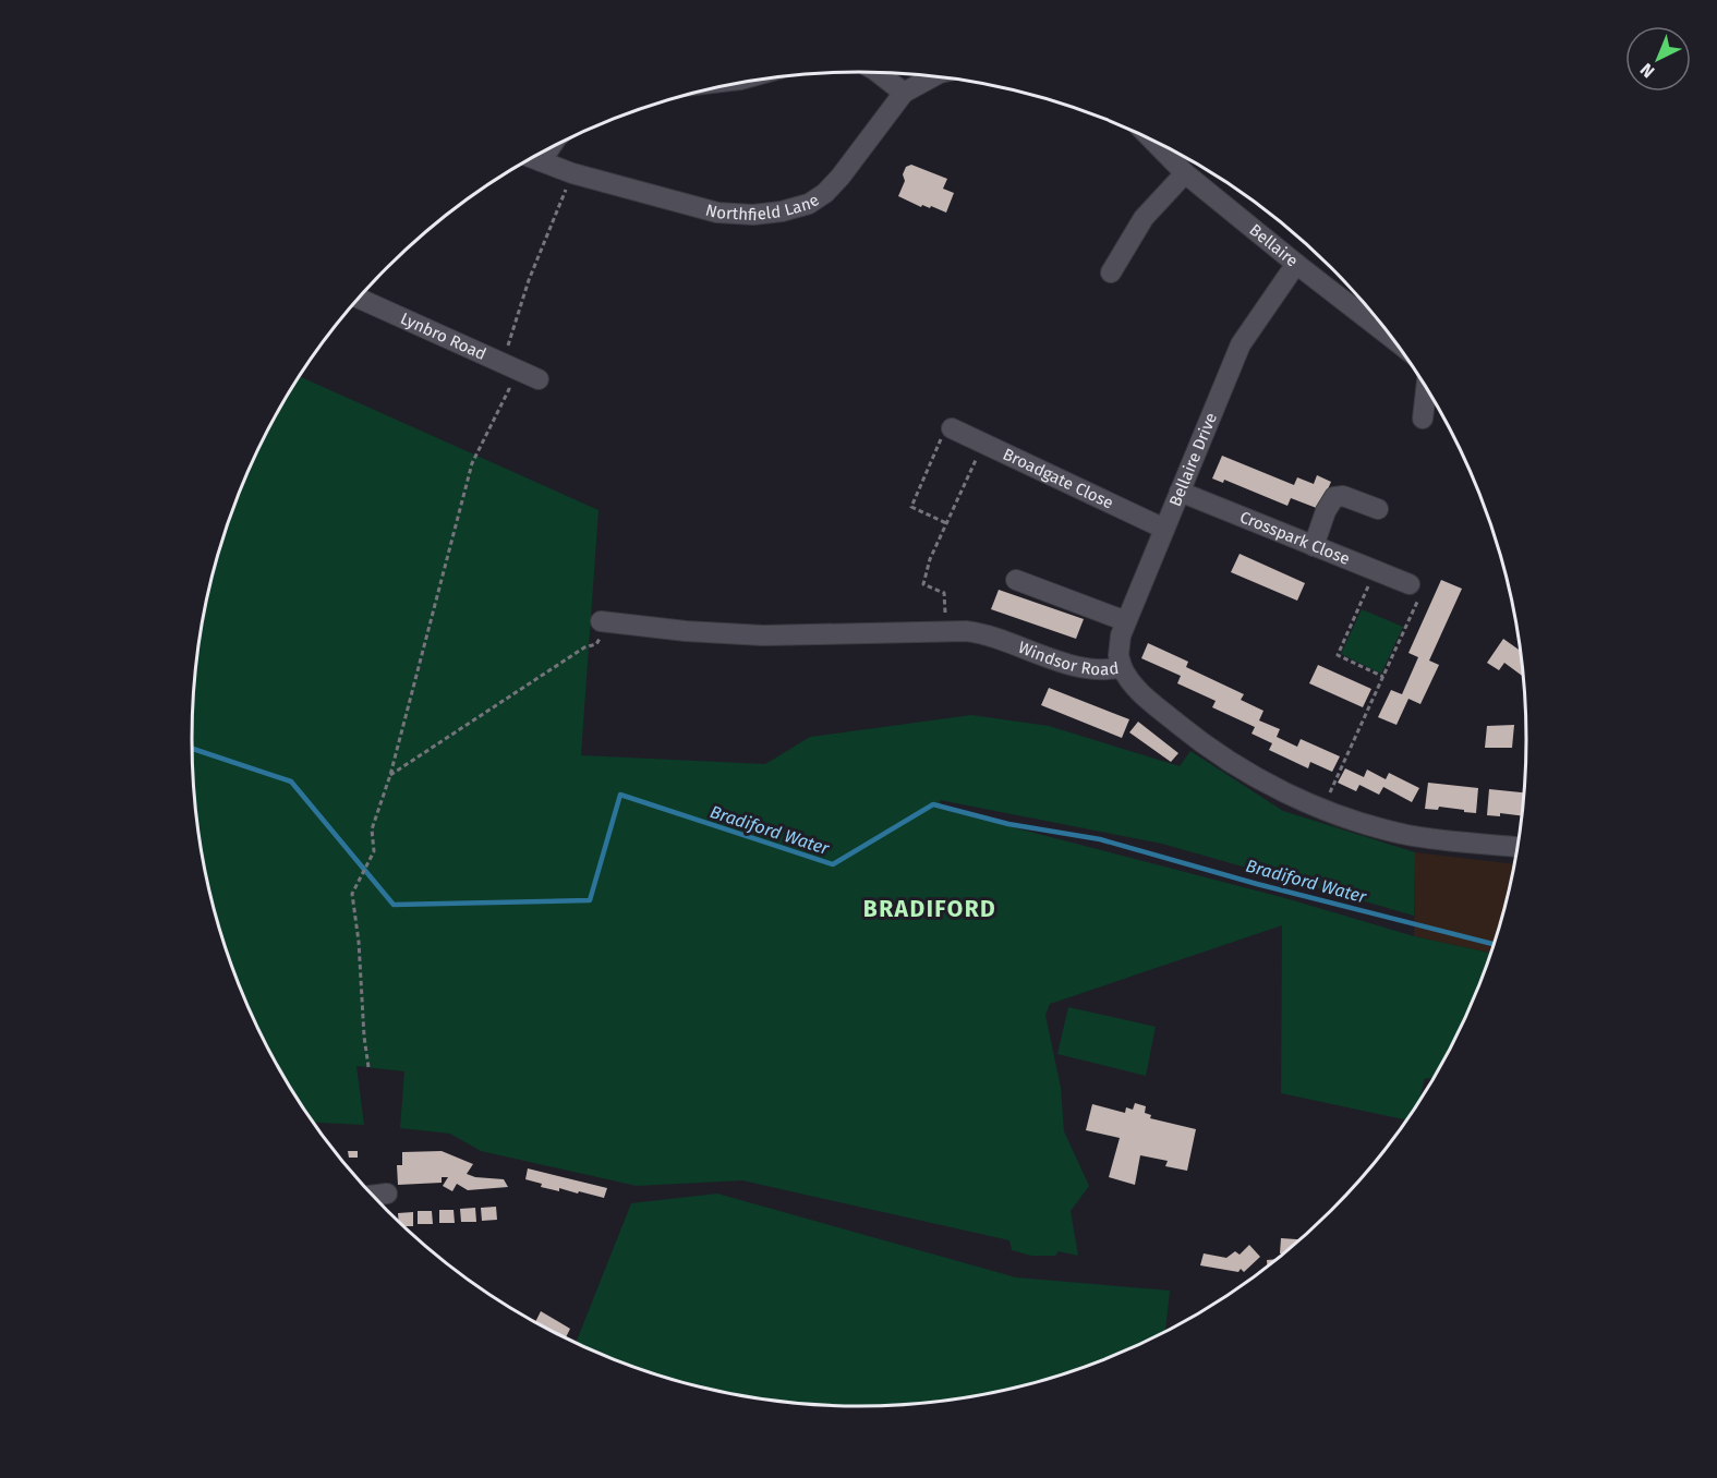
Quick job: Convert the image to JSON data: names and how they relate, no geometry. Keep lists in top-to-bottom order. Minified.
{"streets":{"street":["Northfield Lane","Bellaire","Lynbro Road","Bellaire Drive","Broadgate Close","Crosspark Close","Windsor Road"]},"crossings":[["Bellaire","Bellaire Drive"],["Bellaire Drive","Broadgate Close"],["Bellaire Drive","Crosspark Close"],["Bellaire Drive","Windsor Road"]],"districts":["BRADIFORD"],"water":["Bradiford Water"],"north":"bottom left"}
